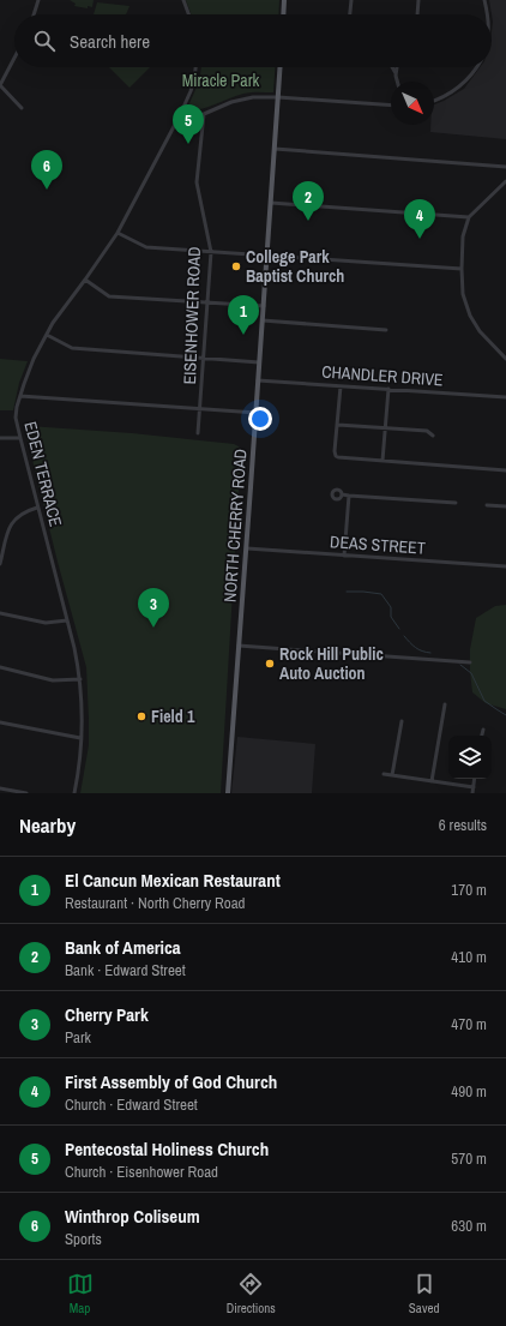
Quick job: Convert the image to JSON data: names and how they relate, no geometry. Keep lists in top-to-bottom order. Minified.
{"streets":{"main road":["NORTH CHERRY ROAD"],"street":["EISENHOWER ROAD","CHANDLER DRIVE","EDEN TERRACE","DEAS STREET"]},"crossings":[["CHANDLER DRIVE","NORTH CHERRY ROAD"],["NORTH CHERRY ROAD","DEAS STREET"]],"parks":["Miracle Park"],"places":["College Park Baptist Church","Rock Hill Public Auto Auction","Field 1"],"north":"bottom right","page":{"search":"Search here","pins":["5","6","2","4","1","3"],"heading":["Nearby","6 results"],"list":[{"mark":"1","name":"El Cancun Mexican Restaurant","note":"Restaurant · North Cherry Road","value":"170 m"},{"mark":"2","name":"Bank of America","note":"Bank · Edward Street","value":"410 m"},{"mark":"3","name":"Cherry Park","note":"Park","value":"470 m"},{"mark":"4","name":"First Assembly of God Church","note":"Church · Edward Street","value":"490 m"},{"mark":"5","name":"Pentecostal Holiness Church","note":"Church · Eisenhower Road","value":"570 m"},{"mark":"6","name":"Winthrop Coliseum","note":"Sports","value":"630 m"}],"nav":["Map","Directions","Saved"]}}
